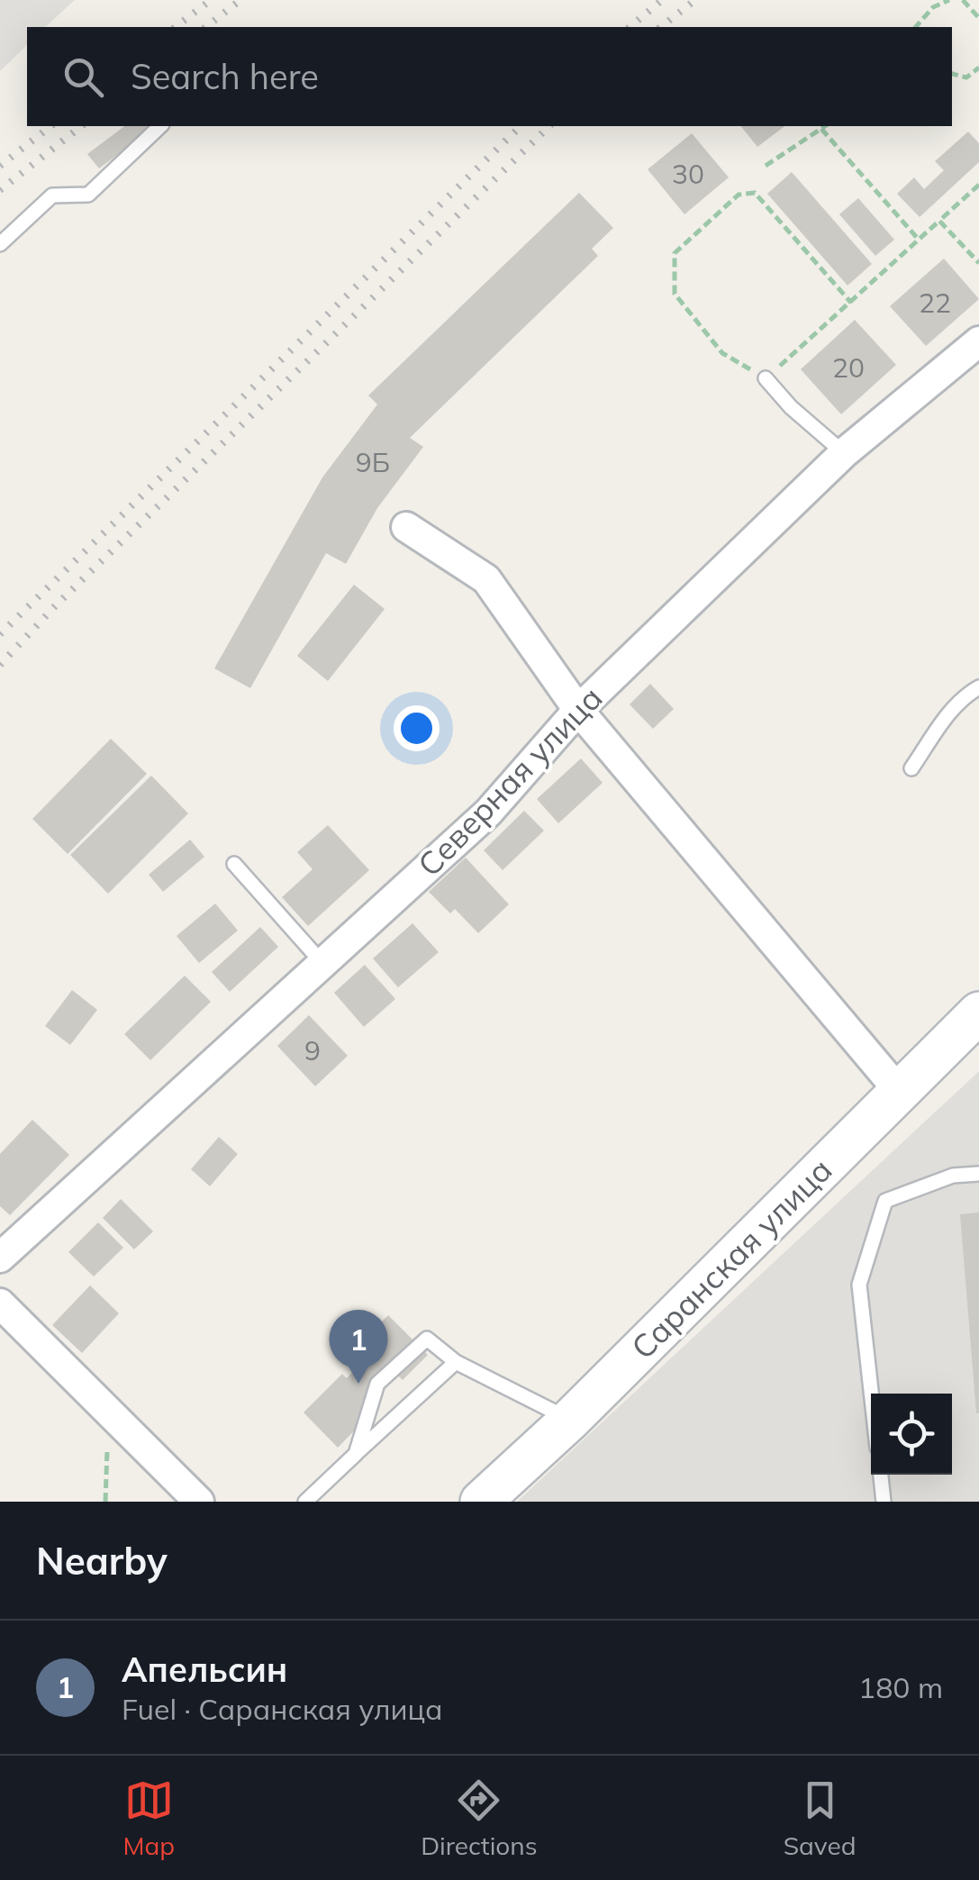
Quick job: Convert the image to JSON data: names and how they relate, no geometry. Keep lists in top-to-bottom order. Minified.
{"streets":{"main road":["Саранская улица"],"street":["Северная улица"]},"house_numbers":["30","22","20","9Б","9"],"page":{"search":"Search here","pins":"1","heading":"Nearby","list":[{"mark":"1","name":"Апельсин","note":"Fuel · Саранская улица","value":"180 m"}],"nav":["Map","Directions","Saved"]}}
